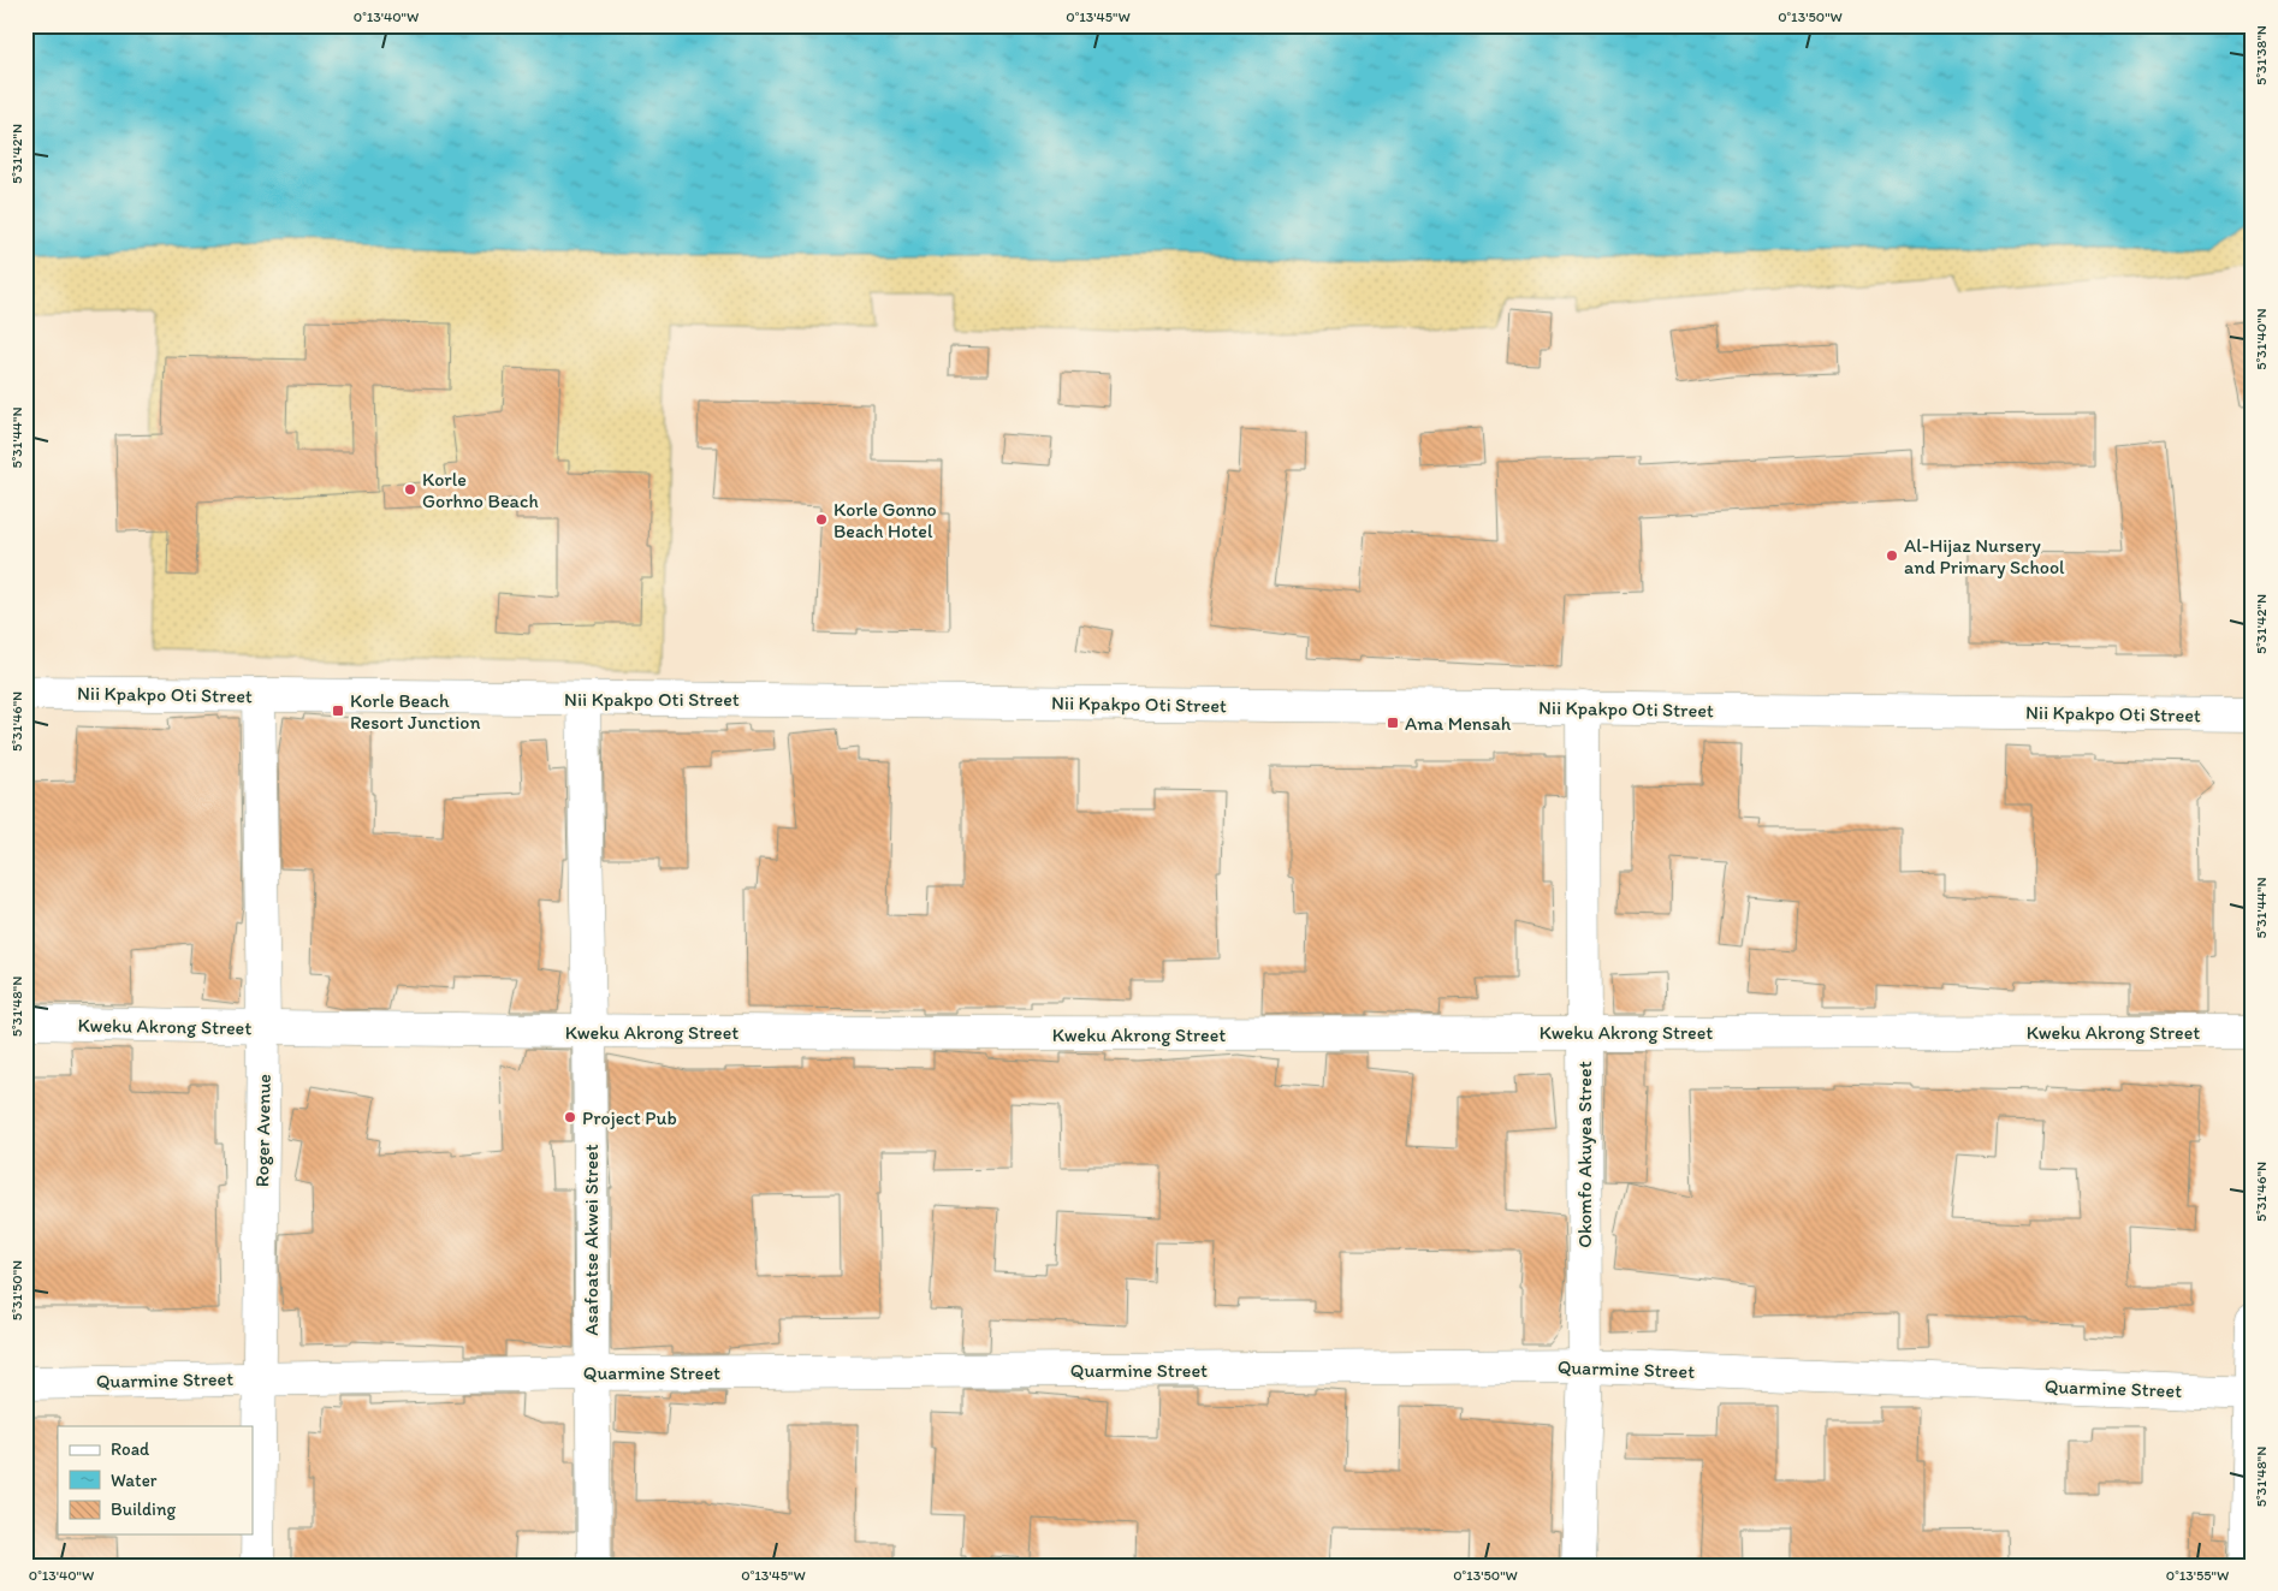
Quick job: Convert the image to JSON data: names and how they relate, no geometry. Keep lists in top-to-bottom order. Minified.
{"streets":{"street":["Nii Kpakpo Oti Street","Kweku Akrong Street","Roger Avenue","Okomfo Akuyea Street","Asafoatse Akwei Street","Quarmine Street"]},"crossings":[["Nii Kpakpo Oti Street","Roger Avenue"],["Nii Kpakpo Oti Street","Okomfo Akuyea Street"],["Nii Kpakpo Oti Street","Asafoatse Akwei Street"],["Kweku Akrong Street","Roger Avenue"],["Kweku Akrong Street","Okomfo Akuyea Street"],["Kweku Akrong Street","Asafoatse Akwei Street"],["Roger Avenue","Quarmine Street"],["Okomfo Akuyea Street","Quarmine Street"],["Asafoatse Akwei Street","Quarmine Street"]],"places":{"other":["Korle Gorhno Beach","Korle Gonno Beach Hotel","Al-Hijaz Nursery and Primary School","Project Pub"],"transit":["Korle Beach Resort Junction","Ama Mensah"]},"legend":["Road","Water","Building"],"coordinates":["0°13'40\"W","0°13'45\"W","0°13'50\"W","5°31'38\"N","5°31'42\"N","5°31'40\"N","5°31'44\"N","5°31'46\"N","5°31'48\"N","5°31'50\"N","0°13'55\"W"]}
